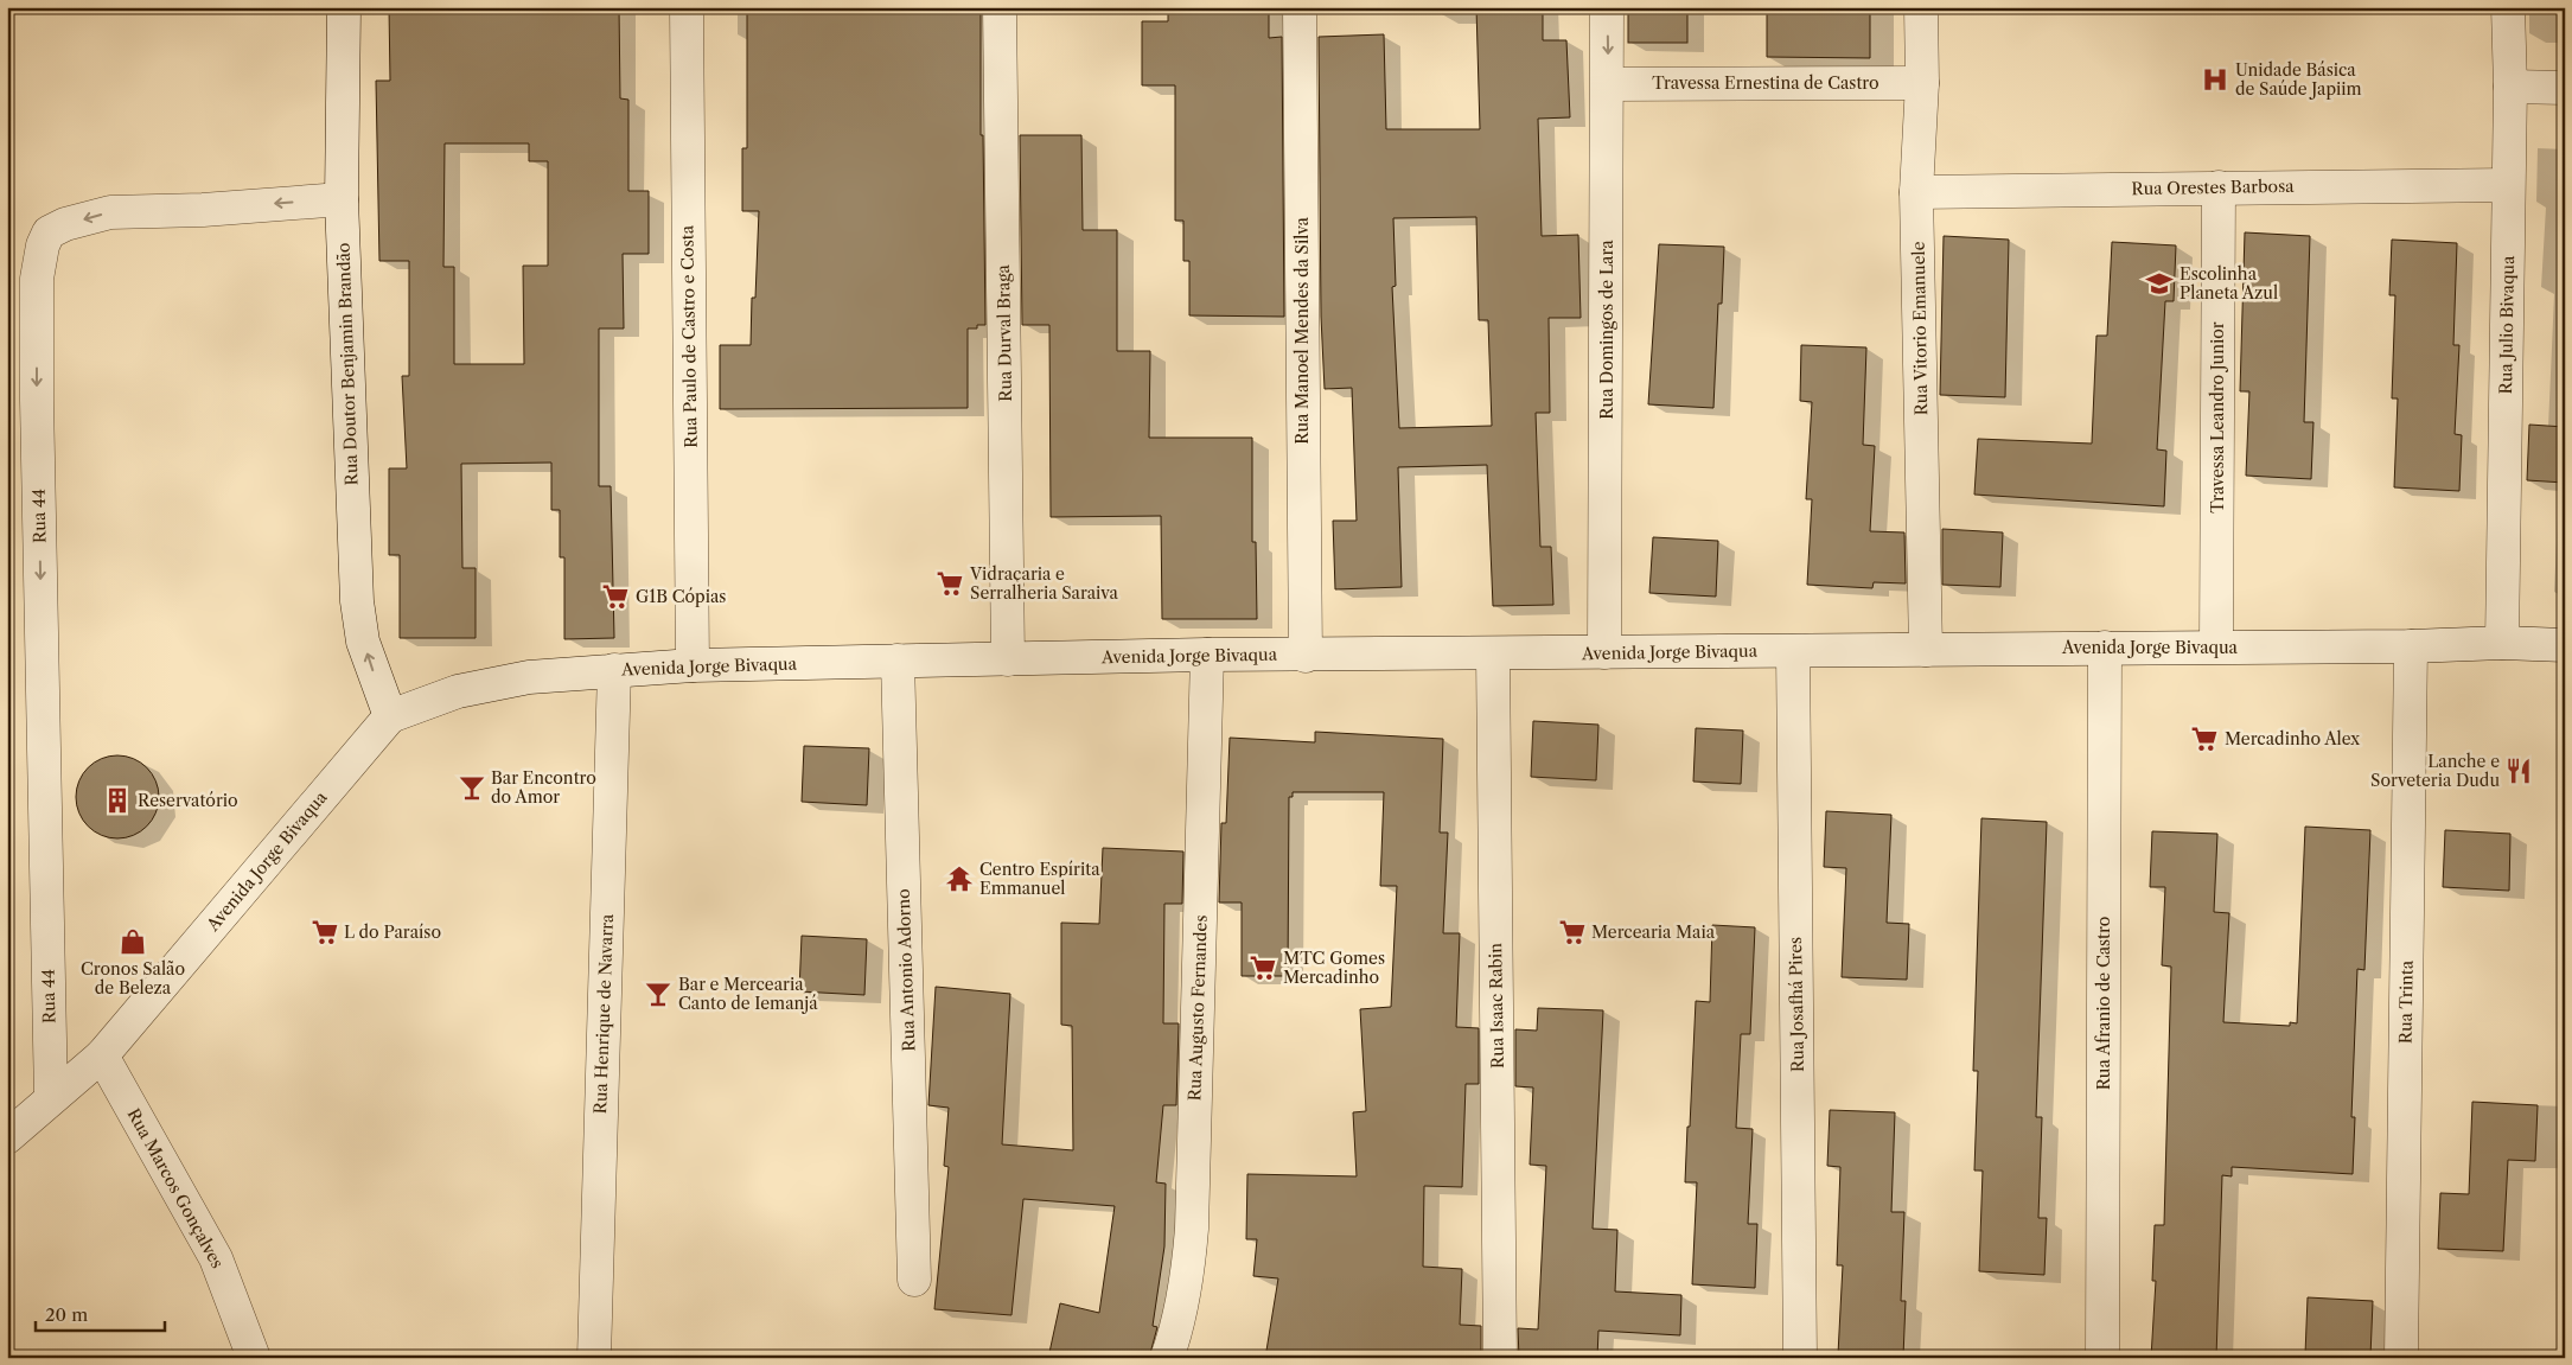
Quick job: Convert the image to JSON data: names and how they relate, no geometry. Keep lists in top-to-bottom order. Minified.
{"streets":{"street":["Travessa Ernestina de Castro","Rua Orestes Barbosa","Rua Julio Bivaqua","Rua Vitorio Emanuele","Rua Domingos de Lara","Rua Manoel Mendes da Silva","Rua Durval Braga","Rua Paulo de Castro e Costa","Rua Doutor Benjamin Brandão","Travessa Leandro Junior","Rua 44","Avenida Jorge Bivaqua","Rua Antonio Adorno","Rua Trinta","Rua Afranio de Castro","Rua Josafhá Pires","Rua Isaac Rabin","Rua Augusto Fernandes","Rua Henrique de Navarra","Rua Marcos Gonçalves"]},"crossings":[["Travessa Ernestina de Castro","Rua Vitorio Emanuele"],["Travessa Ernestina de Castro","Rua Domingos de Lara"],["Rua Orestes Barbosa","Rua Julio Bivaqua"],["Rua Orestes Barbosa","Rua Vitorio Emanuele"],["Rua Orestes Barbosa","Travessa Leandro Junior"],["Rua Julio Bivaqua","Avenida Jorge Bivaqua"],["Rua Vitorio Emanuele","Avenida Jorge Bivaqua"],["Rua Domingos de Lara","Avenida Jorge Bivaqua"],["Rua Manoel Mendes da Silva","Avenida Jorge Bivaqua"],["Rua Durval Braga","Avenida Jorge Bivaqua"],["Rua Paulo de Castro e Costa","Avenida Jorge Bivaqua"],["Rua Doutor Benjamin Brandão","Rua 44"],["Rua Doutor Benjamin Brandão","Avenida Jorge Bivaqua"],["Travessa Leandro Junior","Avenida Jorge Bivaqua"],["Rua 44","Avenida Jorge Bivaqua"],["Avenida Jorge Bivaqua","Rua Antonio Adorno"],["Avenida Jorge Bivaqua","Rua Trinta"],["Avenida Jorge Bivaqua","Rua Afranio de Castro"],["Avenida Jorge Bivaqua","Rua Josafhá Pires"],["Avenida Jorge Bivaqua","Rua Isaac Rabin"],["Avenida Jorge Bivaqua","Rua Augusto Fernandes"],["Avenida Jorge Bivaqua","Rua Henrique de Navarra"],["Avenida Jorge Bivaqua","Rua Marcos Gonçalves"]],"one_way":["Rua Doutor Benjamin Brandão","Rua 44"],"places":{"hospital":["Unidade Básica de Saúde Japiim"],"school or university":["Escolinha Planeta Azul"],"supermarket":["Vidraçaria e Serralheria Saraiva","G1B Cópias","Mercadinho Alex","L do Paraíso","Mercearia Maia","MTC Gomes Mercadinho"],"restaurant":["Lanche e Sorveteria Dudu"],"bar":["Bar Encontro do Amor","Bar e Mercearia Canto de Iemanjá"],"building":["Reservatório"],"temple":["Centro Espírita Emmanuel"],"shop":["Cronos Salão de Beleza"]},"scale_bar":"20 m"}
